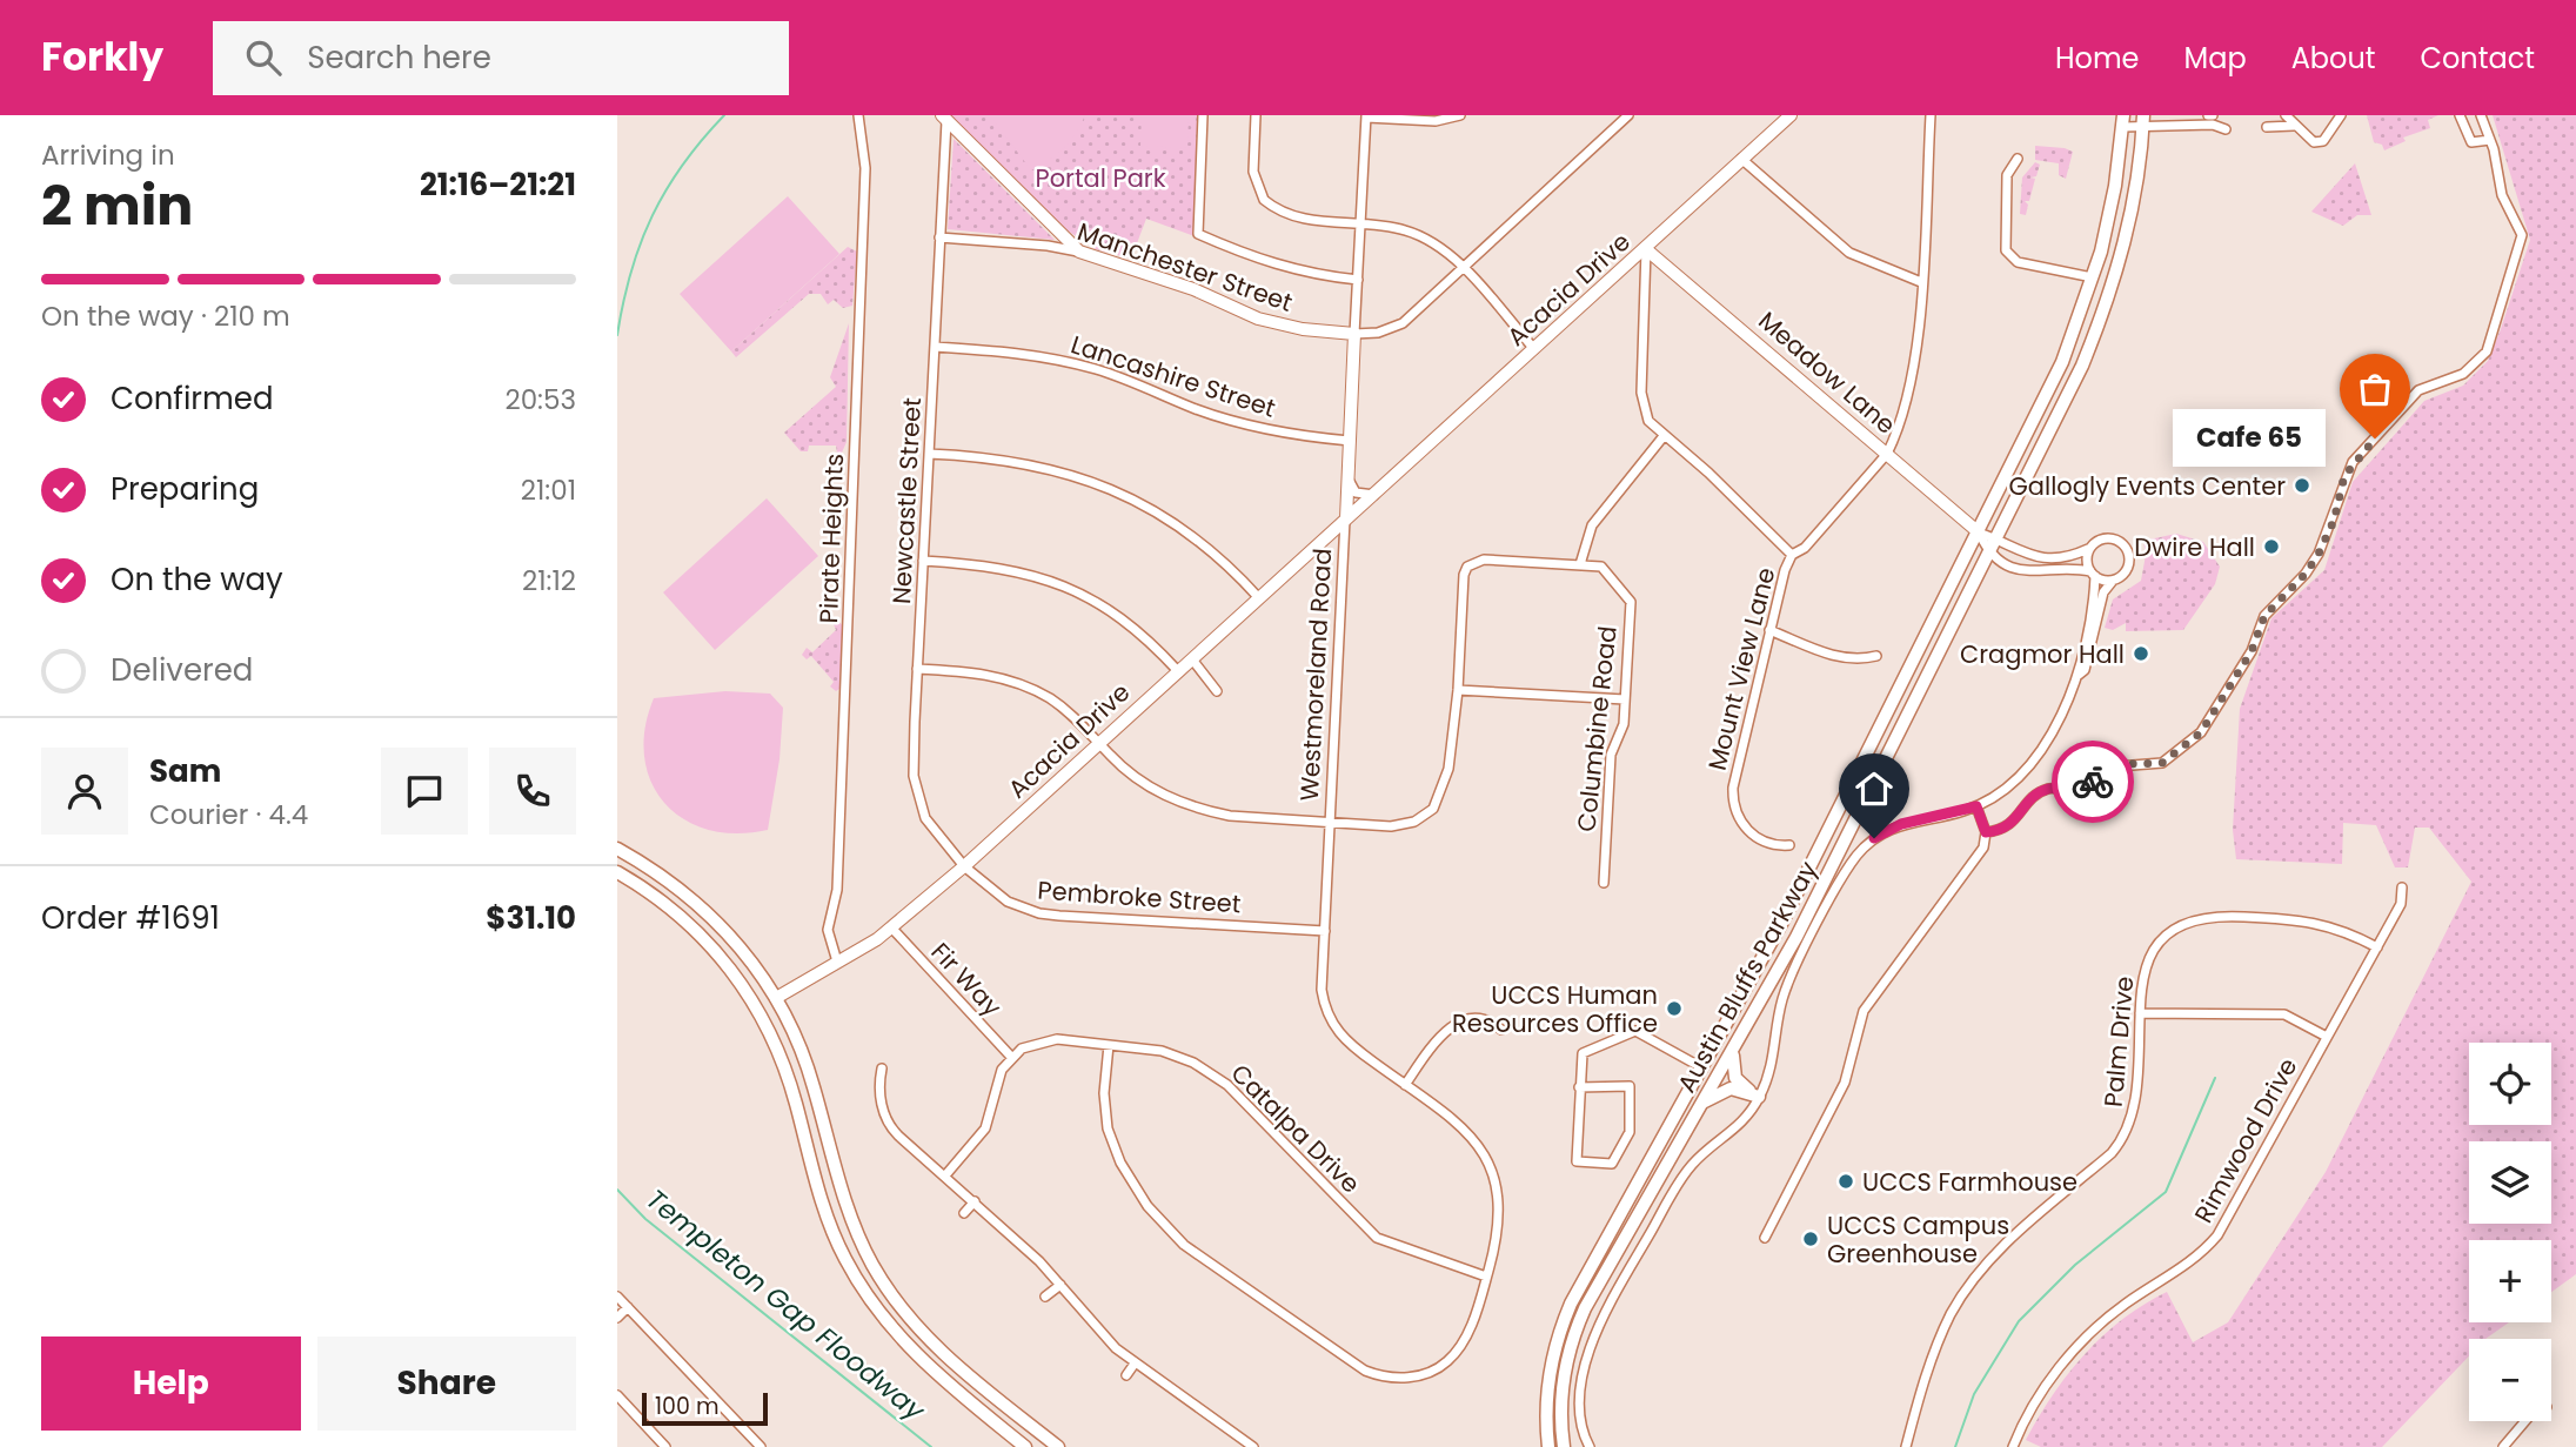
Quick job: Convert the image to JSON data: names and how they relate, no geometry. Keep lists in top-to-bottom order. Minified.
{"streets":{"main road":["Austin Bluffs Parkway"],"street":["Manchester Street","Acacia Drive","Meadow Lane","Lancashire Street","Newcastle Street","Pirate Heights","Mount View Lane","Westmoreland Road","Columbine Road","Pembroke Street","Fir Way","Palm Drive","Catalpa Drive","Rimwood Drive"]},"crossings":[["Manchester Street","Newcastle Street"],["Manchester Street","Westmoreland Road"],["Acacia Drive","Meadow Lane"],["Acacia Drive","Newcastle Street"],["Acacia Drive","Pirate Heights"],["Acacia Drive","Westmoreland Road"],["Acacia Drive","Pembroke Street"],["Acacia Drive","Fir Way"],["Meadow Lane","Mount View Lane"],["Meadow Lane","Austin Bluffs Parkway"],["Lancashire Street","Newcastle Street"],["Lancashire Street","Westmoreland Road"],["Newcastle Street","Pembroke Street"],["Westmoreland Road","Pembroke Street"],["Westmoreland Road","Catalpa Drive"],["Fir Way","Catalpa Drive"],["Palm Drive","Rimwood Drive"]],"water":["Templeton Gap Floodway"],"parks":["Portal Park"],"places":["Cafe 65","Gallogly Events Center","Dwire Hall","Cragmor Hall","UCCS Human Resources Office","UCCS Farmhouse","UCCS Campus Greenhouse"],"scale_bar":"100 m","page":{"header":"Forkly","search":"Search here","nav":["Home","Map","About","Contact"],"heading":["2 min","Arriving in","21:16–21:21"],"panel":["Sam","Courier · 4.4","Order #1691","$31.10"],"bar":"On the way · 210 m","list":[["Confirmed","20:53"],["Preparing","21:01"],["On the way","21:12"],"Delivered"],"bubble":"Cafe 65","map_buttons":["+","−"],"buttons":["Help","Share"],"scale":"100 m"}}
